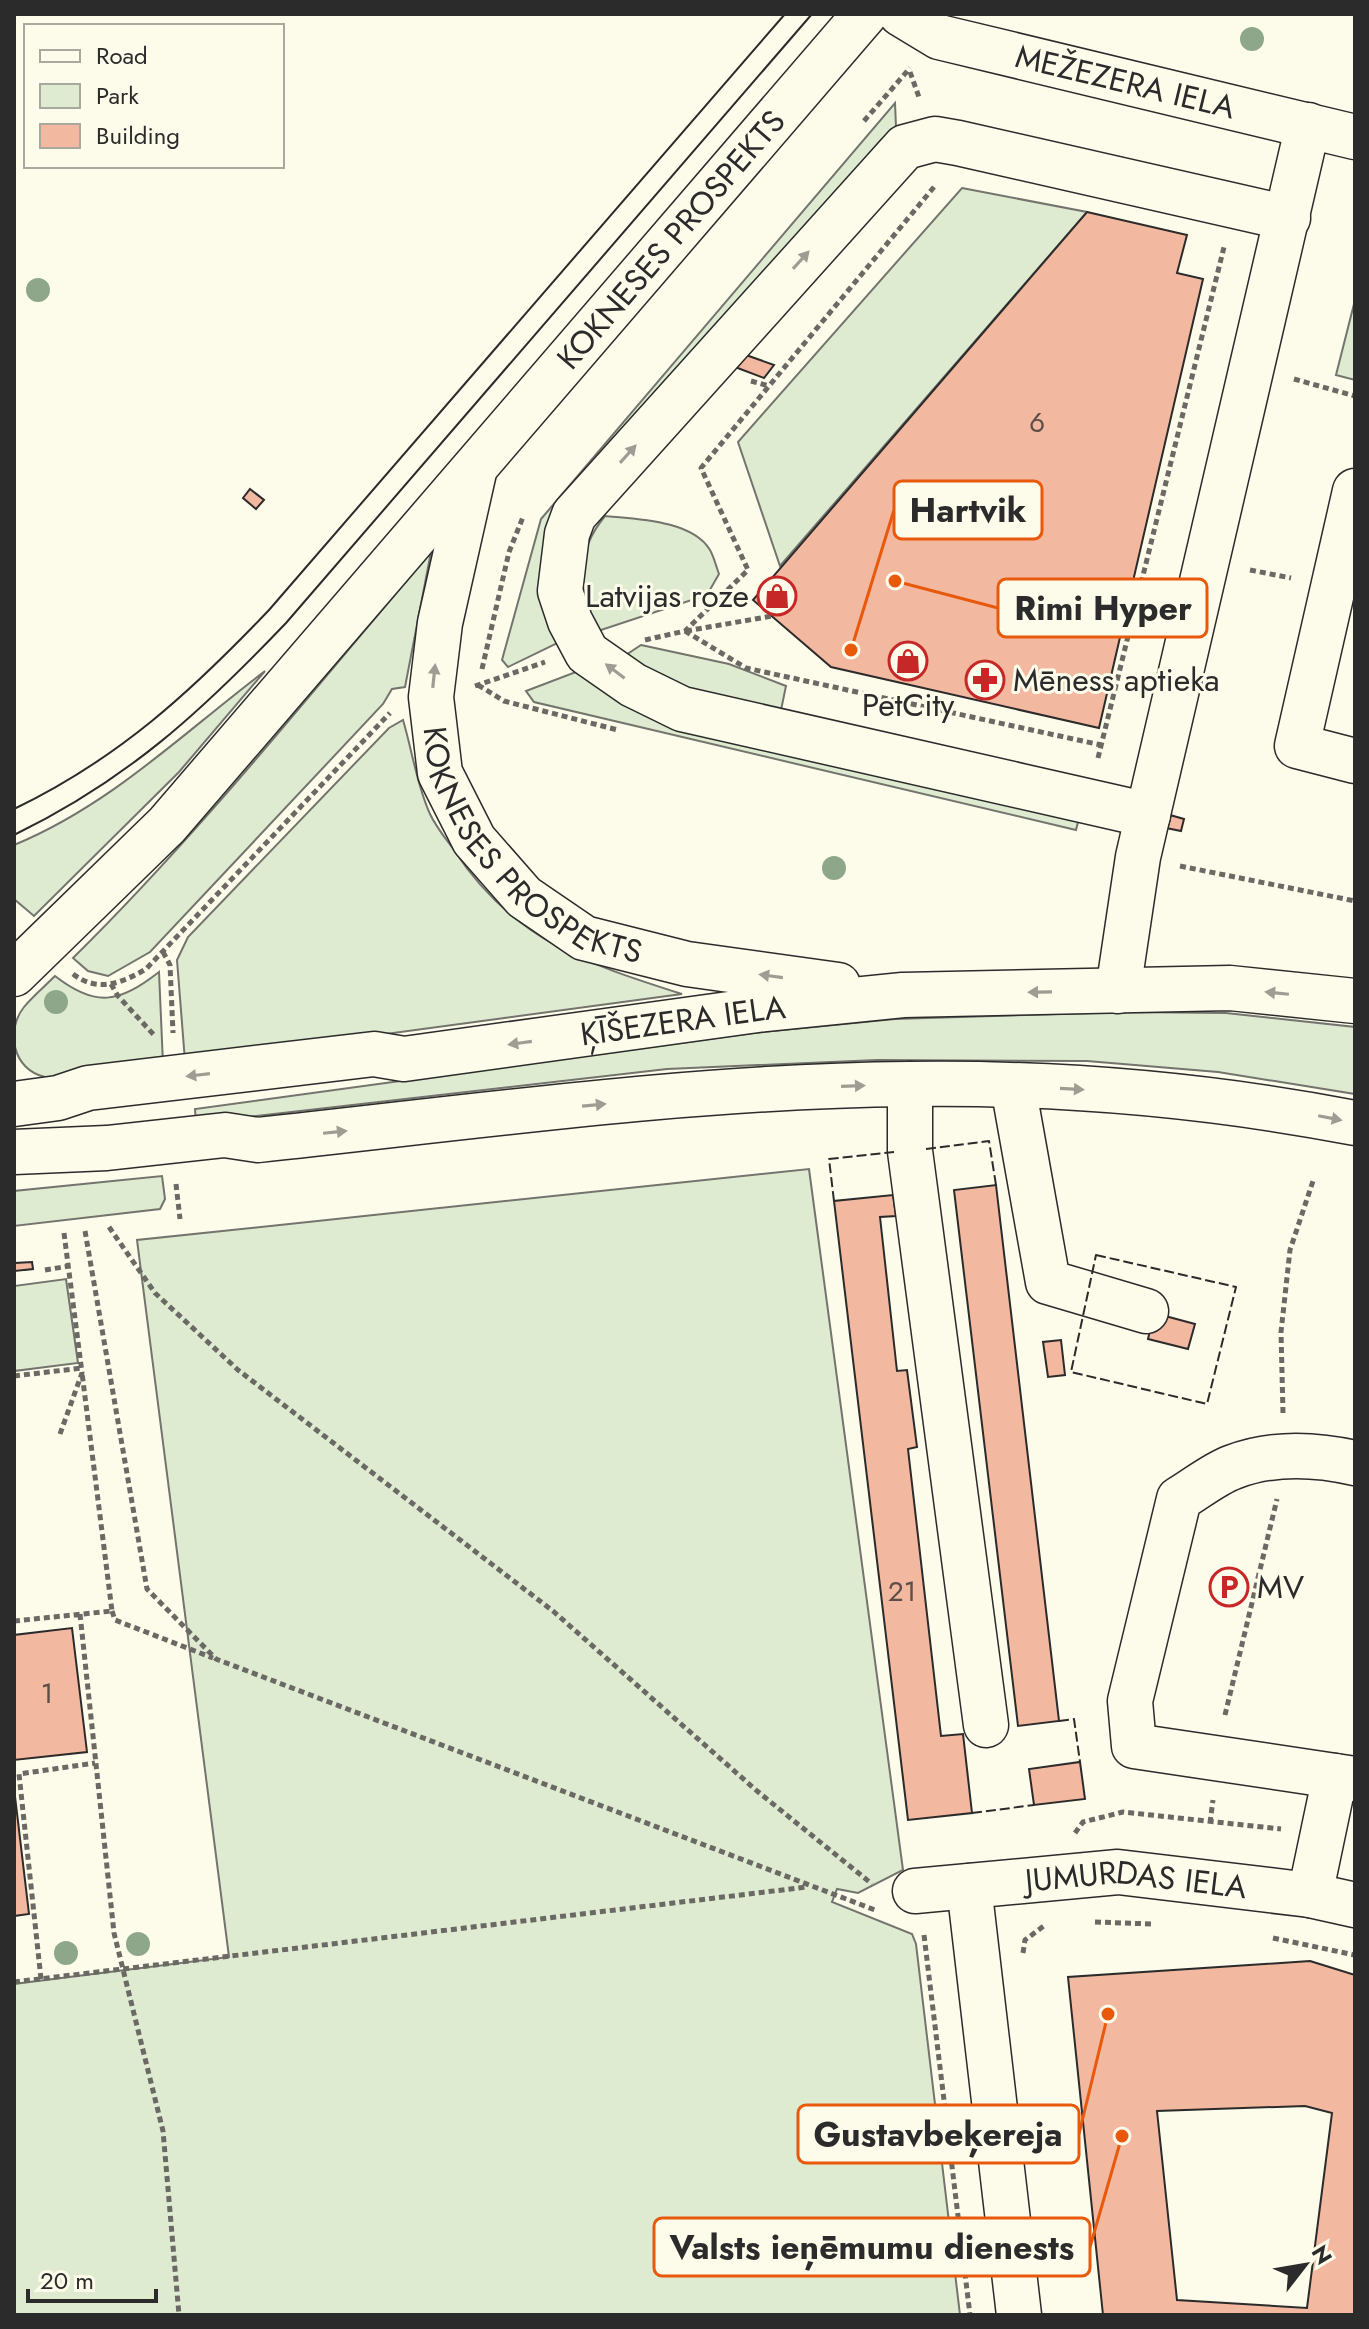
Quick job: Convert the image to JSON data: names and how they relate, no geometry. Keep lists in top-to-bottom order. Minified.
{"streets":{"street":["MEŽEZERA IELA","KOKNESES PROSPEKTS","ĶĪŠEZERA IELA","JUMURDAS IELA"]},"crossings":[["KOKNESES PROSPEKTS","ĶĪŠEZERA IELA"]],"places":{"other":["Rimi Hyper","Hartvik","Gustavbeķereja","Valsts ieņēmumu dienests"],"shop":["Latvijas roze","PetCity"],"pharmacy":["Mēness aptieka"],"parking":["MV"]},"house_numbers":["6","21","1"],"legend":["Road","Park","Building"],"scale_bar":"20 m","north":"top right"}
